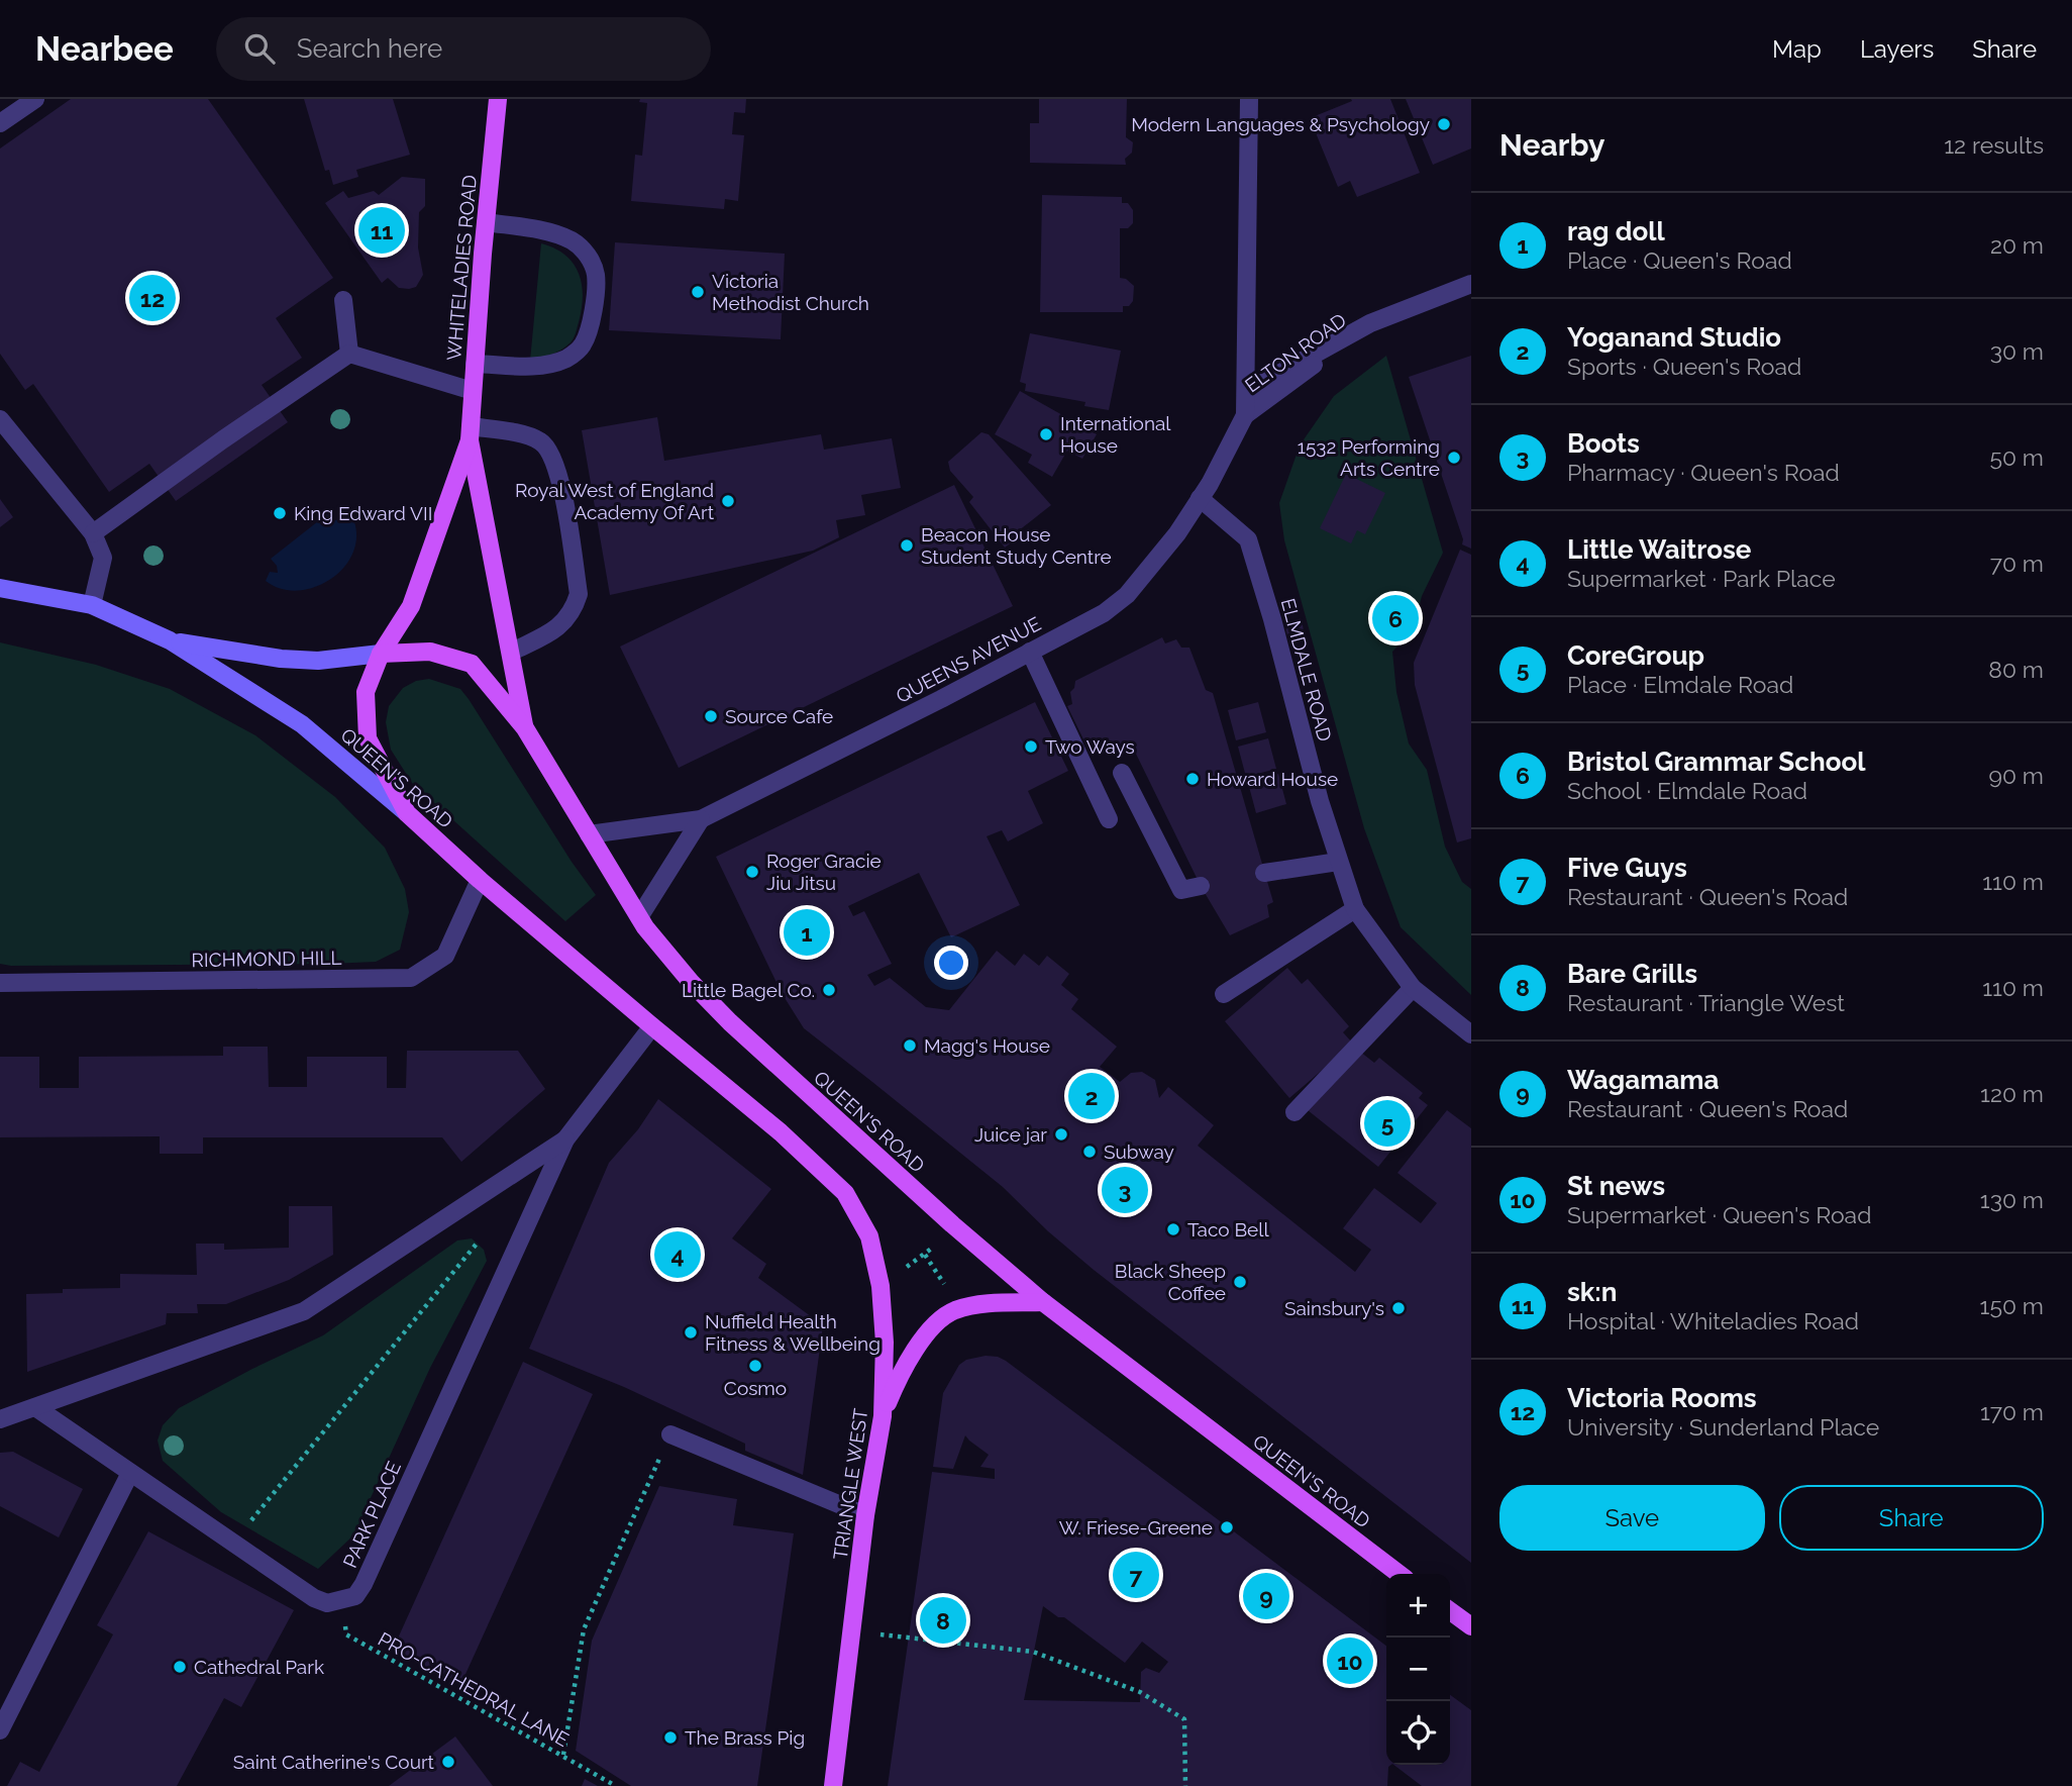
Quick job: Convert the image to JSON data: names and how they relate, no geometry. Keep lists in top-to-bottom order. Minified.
{"streets":{"main road":["WHITELADIES ROAD","QUEEN'S ROAD","TRIANGLE WEST"],"street":["ELTON ROAD","QUEENS AVENUE","ELMDALE ROAD","RICHMOND HILL","PARK PLACE"],"path":["PRO-CATHEDRAL LANE"]},"crossings":[["QUEENS AVENUE","ELMDALE ROAD"],["QUEEN'S ROAD","RICHMOND HILL"],["QUEEN'S ROAD","TRIANGLE WEST"],["QUEEN'S ROAD","PARK PLACE"],["PARK PLACE","PRO-CATHEDRAL LANE"]],"places":["Modern Languages & Psychology","Victoria Methodist Church","International House","1532 Performing Arts Centre","Royal West of England Academy Of Art","King Edward VII","Beacon House Student Study Centre","Source Cafe","Two Ways","Howard House","Roger Gracie Jiu Jitsu","Little Bagel Co.","Magg's House","Juice jar","Subway","Taco Bell","Black Sheep Coffee","Sainsbury's","Nuffield Health Fitness & Wellbeing","Cosmo","W. Friese-Greene","Cathedral Park","The Brass Pig","Saint Catherine's Court"],"page":{"header":"Nearbee","search":"Search here","nav":["Map","Layers","Share"],"heading":["Nearby","12 results"],"list":[{"mark":"1","name":"rag doll","note":"Place · Queen's Road","value":"20 m"},{"mark":"2","name":"Yoganand Studio","note":"Sports · Queen's Road","value":"30 m"},{"mark":"3","name":"Boots","note":"Pharmacy · Queen's Road","value":"50 m"},{"mark":"4","name":"Little Waitrose","note":"Supermarket · Park Place","value":"70 m"},{"mark":"5","name":"CoreGroup","note":"Place · Elmdale Road","value":"80 m"},{"mark":"6","name":"Bristol Grammar School","note":"School · Elmdale Road","value":"90 m"},{"mark":"7","name":"Five Guys","note":"Restaurant · Queen's Road","value":"110 m"},{"mark":"8","name":"Bare Grills","note":"Restaurant · Triangle West","value":"110 m"},{"mark":"9","name":"Wagamama","note":"Restaurant · Queen's Road","value":"120 m"},{"mark":"10","name":"St news","note":"Supermarket · Queen's Road","value":"130 m"},{"mark":"11","name":"sk:n","note":"Hospital · Whiteladies Road","value":"150 m"},{"mark":"12","name":"Victoria Rooms","note":"University · Sunderland Place","value":"170 m"}],"pins":["11","12","6","1","2","5","3","4","7","9","8","10"],"buttons":["Save","Share"],"map_buttons":["+","−"]}}
